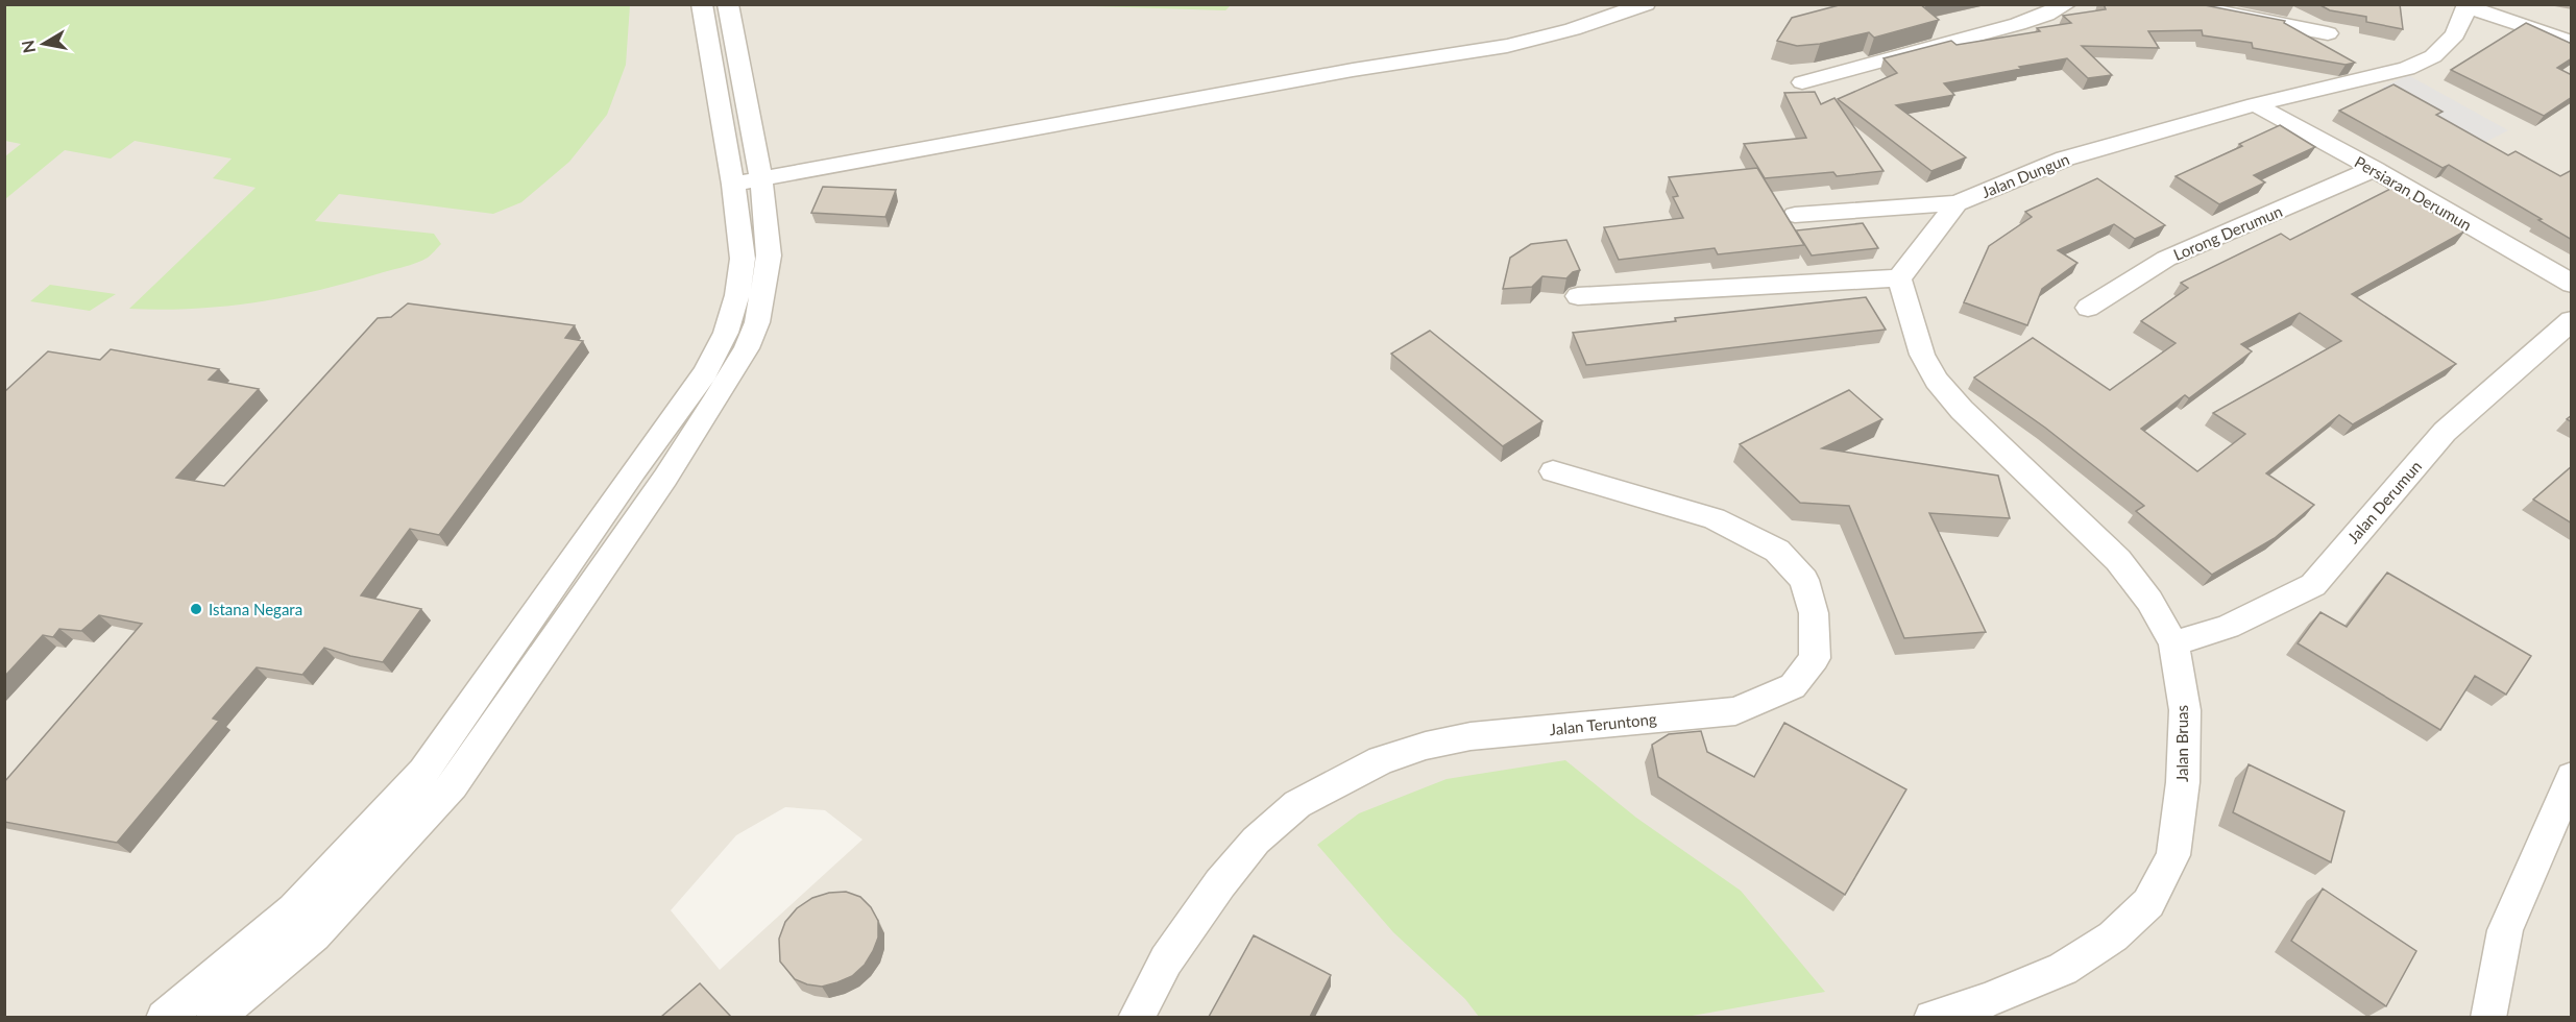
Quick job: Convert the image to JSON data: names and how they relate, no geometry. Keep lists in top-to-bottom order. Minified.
{"streets":{"street":["Jalan Dungun","Persiaran Derumun","Lorong Derumun","Jalan Derumun","Jalan Teruntong","Jalan Bruas"]},"crossings":[["Jalan Dungun","Persiaran Derumun"],["Persiaran Derumun","Lorong Derumun"],["Jalan Derumun","Jalan Bruas"]],"places":["Istana Negara"],"north":"left"}
